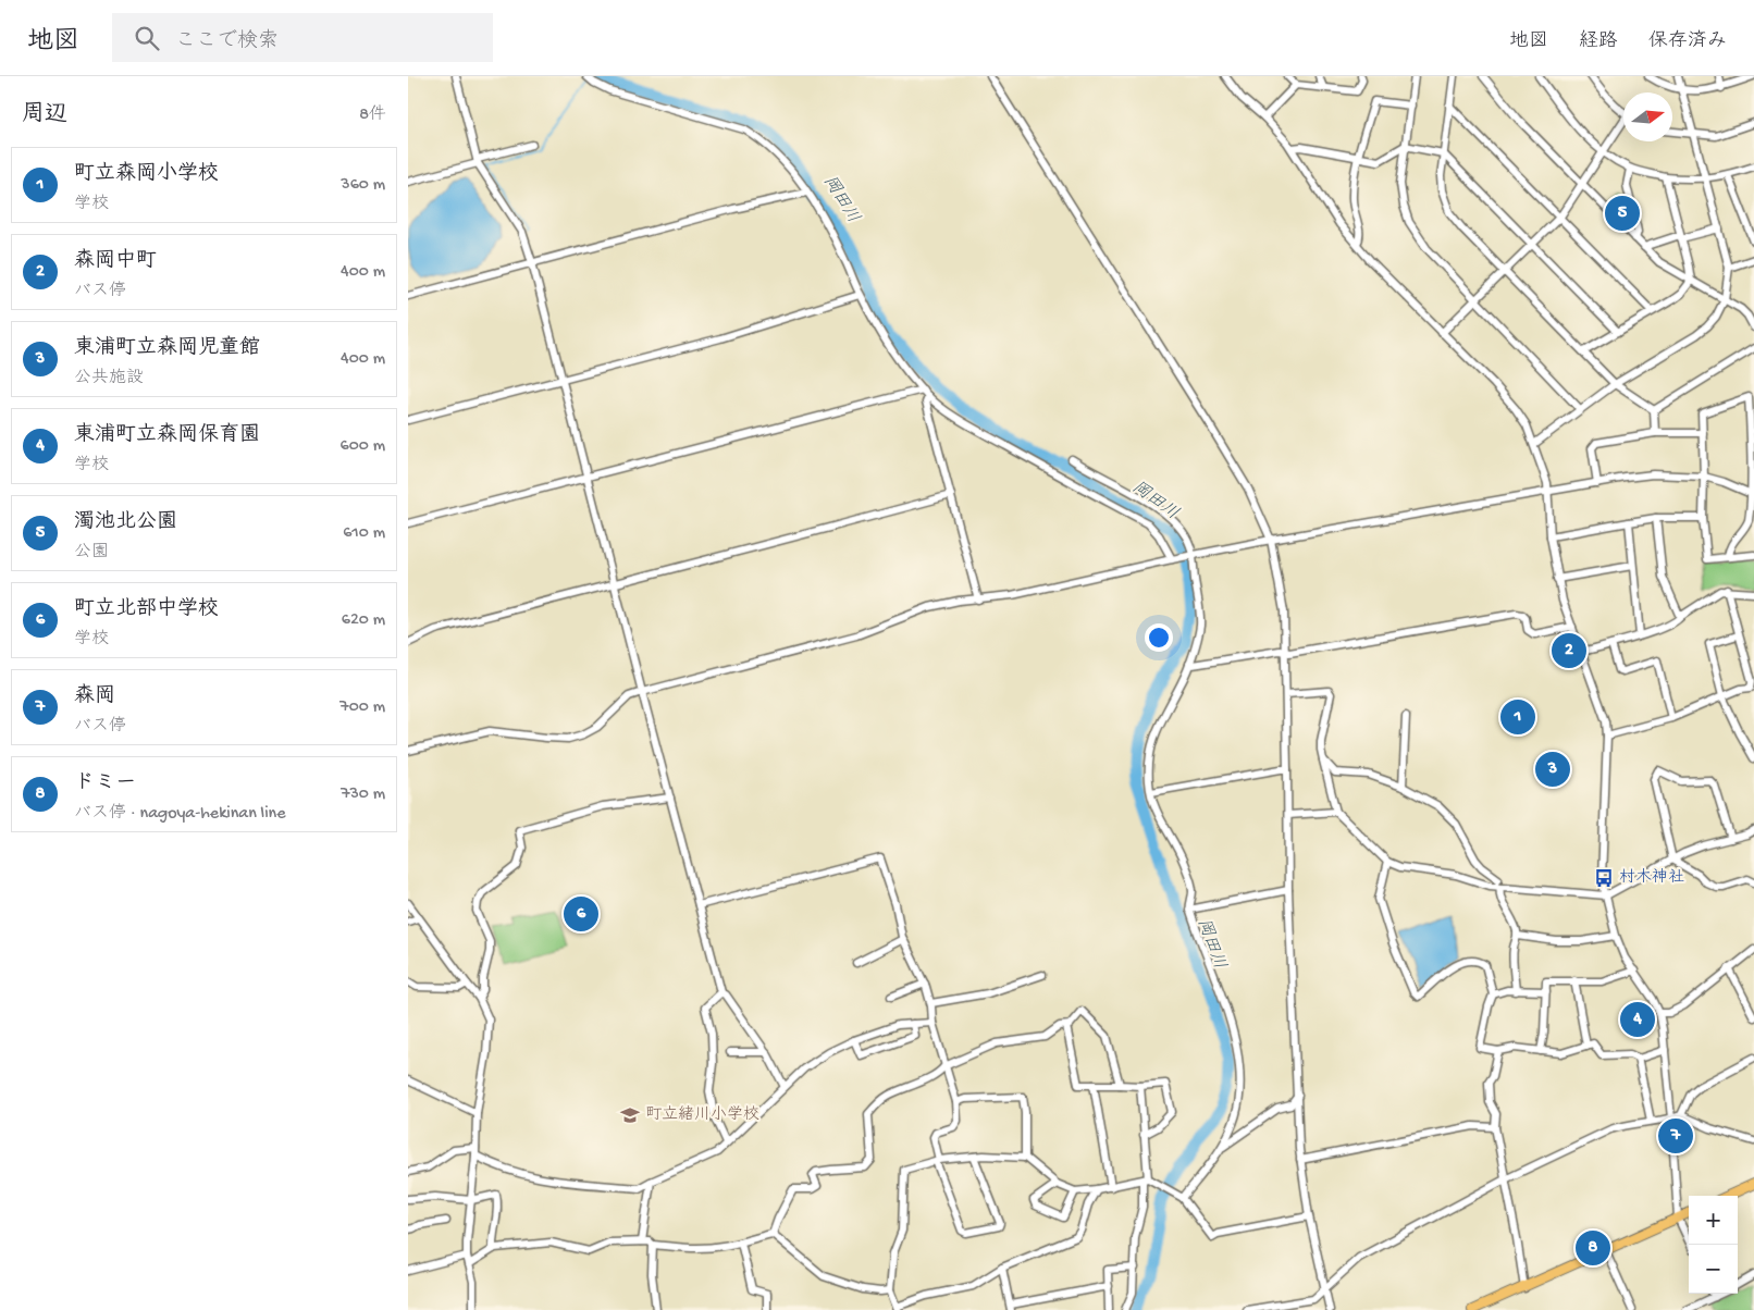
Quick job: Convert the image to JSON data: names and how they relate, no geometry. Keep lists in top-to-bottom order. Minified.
{"water":["岡田川"],"places":{"bus stop":["村木神社"],"school or university":["町立緒川小学校"]},"north":"right","page":{"header":"地図","search":"ここで検索","nav":["地図","経路","保存済み"],"heading":["周辺","8件"],"list":[{"mark":"1","name":"町立森岡小学校","note":"学校","value":"360 m"},{"mark":"2","name":"森岡中町","note":"バス停","value":"400 m"},{"mark":"3","name":"東浦町立森岡児童館","note":"公共施設","value":"400 m"},{"mark":"4","name":"東浦町立森岡保育園","note":"学校","value":"600 m"},{"mark":"5","name":"濁池北公園","note":"公園","value":"610 m"},{"mark":"6","name":"町立北部中学校","note":"学校","value":"620 m"},{"mark":"7","name":"森岡","note":"バス停","value":"700 m"},{"mark":"8","name":"ドミー","note":"バス停 · nagoya-hekinan line","value":"730 m"}],"pins":["5","2","1","3","6","4","7","8"],"map_buttons":["+","−"]}}
